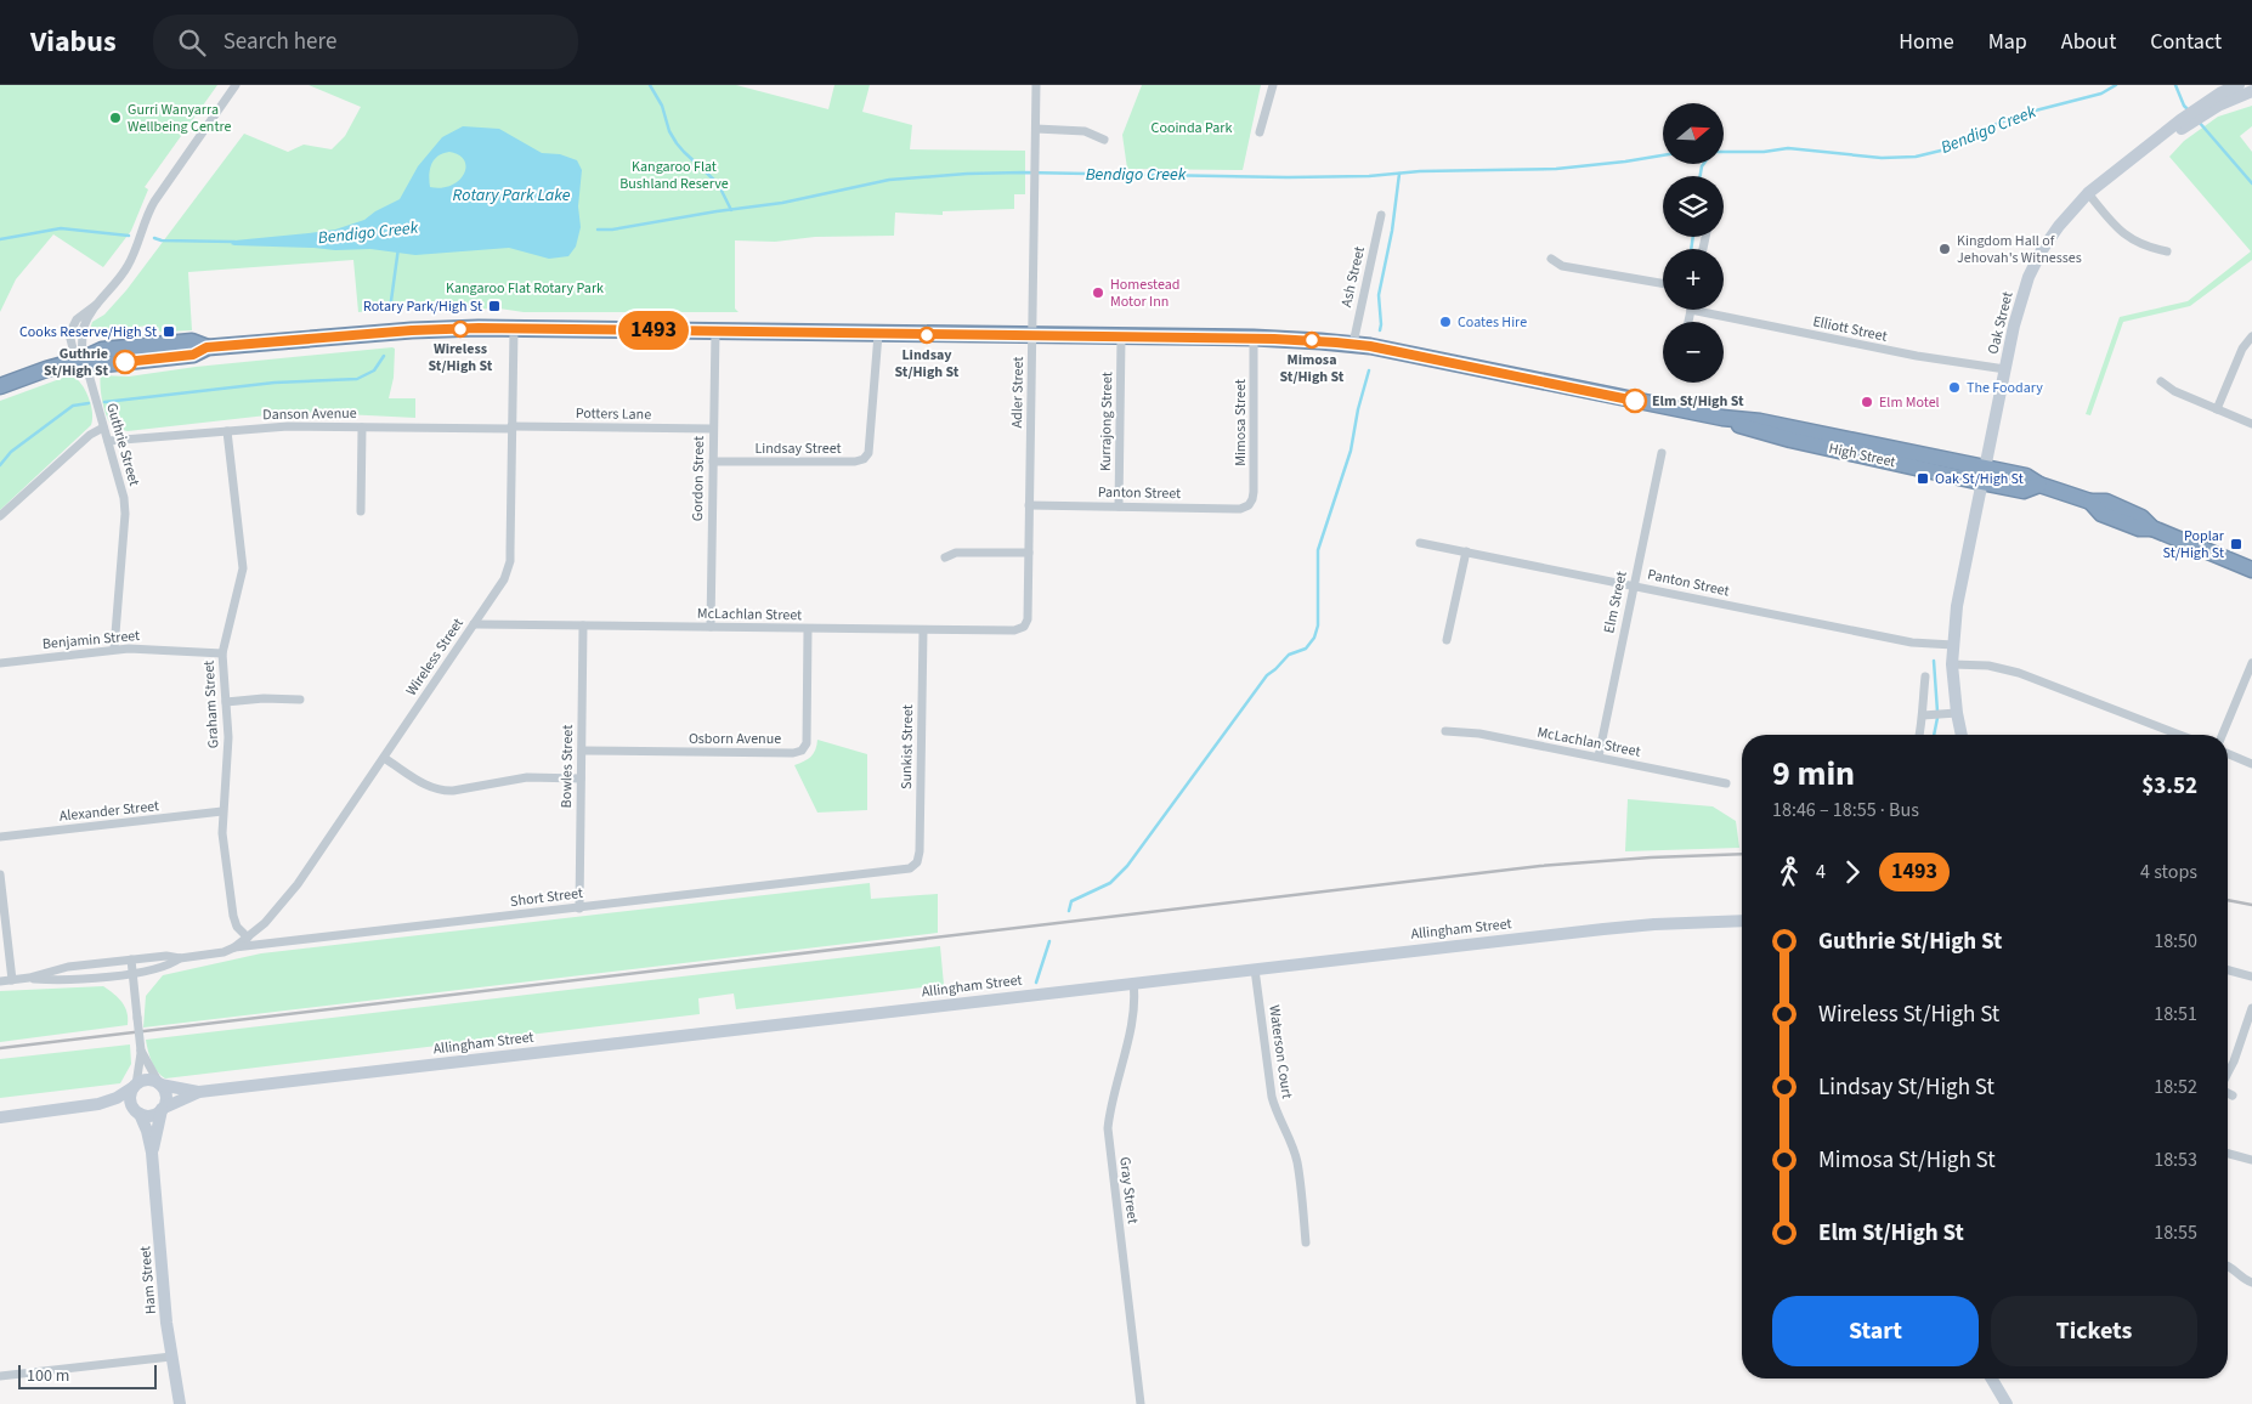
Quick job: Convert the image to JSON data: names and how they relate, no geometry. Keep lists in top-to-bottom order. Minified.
{"streets":{"highway":["High Street"],"street":["Ash Street","Oak Street","Elliott Street","Adler Street","Danson Avenue","Potters Lane","Kurrajong Street","Mimosa Street","Guthrie Street","Lindsay Street","Gordon Street","Panton Street","Elm Street","McLachlan Street","Benjamin Street","Wireless Street","Graham Street","Osborn Avenue","Sunkist Street","Bowles Street","Alexander Street","Short Street","Allingham Street","Waterson Court","Gray Street","Ham Street"]},"crossings":[["Ash Street","High Street"],["Oak Street","Elliott Street"],["Oak Street","High Street"],["Oak Street","Panton Street"],["Adler Street","High Street"],["Adler Street","Panton Street"],["Adler Street","McLachlan Street"],["Danson Avenue","Potters Lane"],["Danson Avenue","Guthrie Street"],["Danson Avenue","Wireless Street"],["Danson Avenue","Graham Street"],["Potters Lane","Gordon Street"],["Potters Lane","Wireless Street"],["Kurrajong Street","High Street"],["Kurrajong Street","Panton Street"],["Mimosa Street","High Street"],["Mimosa Street","Panton Street"],["Guthrie Street","High Street"],["Guthrie Street","Benjamin Street"],["Lindsay Street","High Street"],["Lindsay Street","Gordon Street"],["High Street","Gordon Street"],["High Street","Wireless Street"],["Gordon Street","McLachlan Street"],["Panton Street","Elm Street"],["Elm Street","McLachlan Street"],["McLachlan Street","Wireless Street"],["McLachlan Street","Osborn Avenue"],["McLachlan Street","Sunkist Street"],["McLachlan Street","Bowles Street"],["Benjamin Street","Graham Street"],["Wireless Street","Graham Street"],["Wireless Street","Short Street"],["Graham Street","Alexander Street"],["Osborn Avenue","Bowles Street"],["Sunkist Street","Short Street"],["Bowles Street","Short Street"],["Allingham Street","Waterson Court"],["Allingham Street","Gray Street"],["Allingham Street","Ham Street"]],"water":["Bendigo Creek","Rotary Park Lake"],"parks":["Cooinda Park","Kangaroo Flat Bushland Reserve","Kangaroo Flat Rotary Park"],"places":{"other":["Gurri Wanyarra Wellbeing Centre","Kingdom Hall of Jehovah's Witnesses","Homestead Motor Inn","Coates Hire","Wireless St/High St","Lindsay St/High St","Mimosa St/High St","Guthrie St/High St","The Foodary","Elm St/High St","Elm Motel"],"transit":["Rotary Park/High St","Cooks Reserve/High St","Oak St/High St","Poplar St/High St"]},"lines":["bus line 1493"],"scale_bar":"100 m","north":"right","page":{"header":"Viabus","search":"Search here","nav":["Home","Map","About","Contact"],"on_map":"1493","map_buttons":["+","−"],"heading":["9 min","18:46 – 18:55 · Bus","$3.52"],"legs":["4","1493","4 stops"],"list":[{"name":"Guthrie St/High St","value":"18:50"},{"name":"Wireless St/High St","value":"18:51"},{"name":"Lindsay St/High St","value":"18:52"},{"name":"Mimosa St/High St","value":"18:53"},{"name":"Elm St/High St","value":"18:55"}],"buttons":["Start","Tickets"],"scale":"100 m"}}
